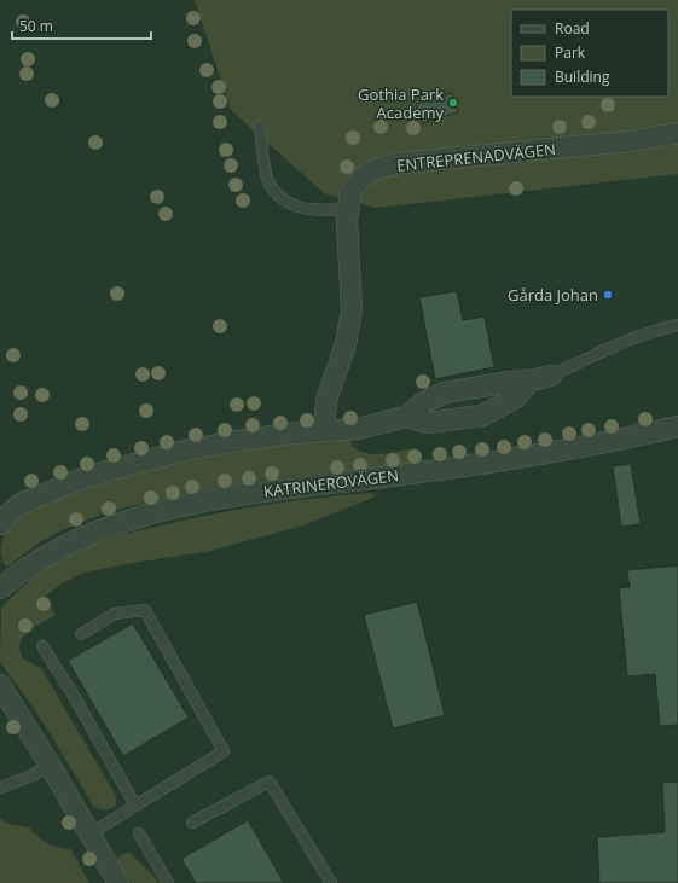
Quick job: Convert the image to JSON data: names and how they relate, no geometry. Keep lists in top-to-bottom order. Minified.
{"streets":{"street":["ENTREPRENADVÄGEN","KATRINEROVÄGEN"]},"places":["Gothia Park Academy","Gårda Johan"],"legend":["Road","Park","Building"],"scale_bar":"50 m"}
